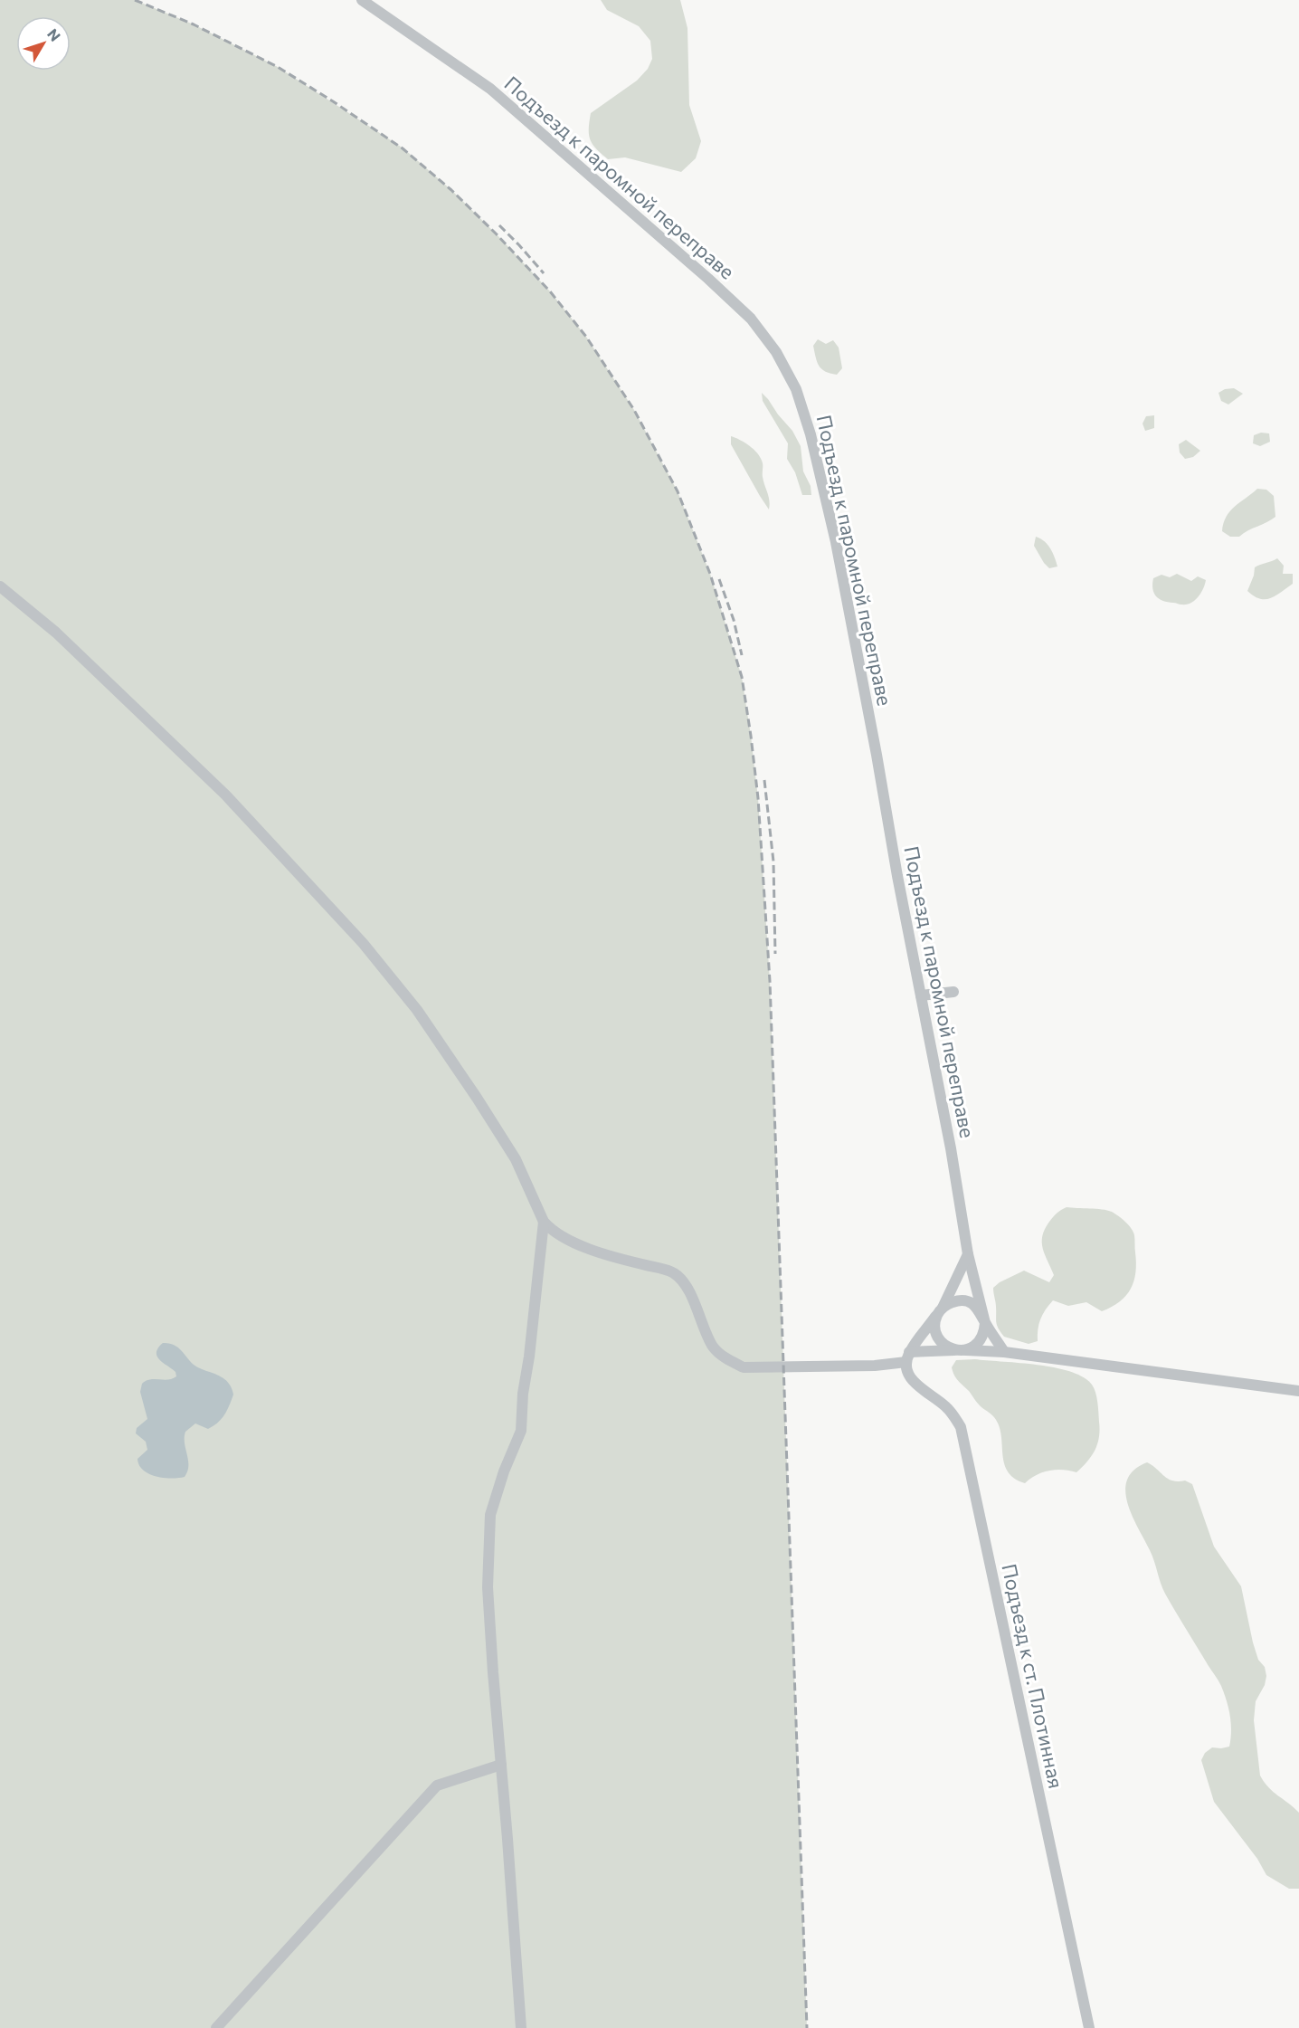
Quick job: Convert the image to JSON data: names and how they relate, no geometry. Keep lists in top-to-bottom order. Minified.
{"streets":{"street":["Подъезд к паромной переправе","Подъезд к ст. Плотинная"]},"north":"top right"}
